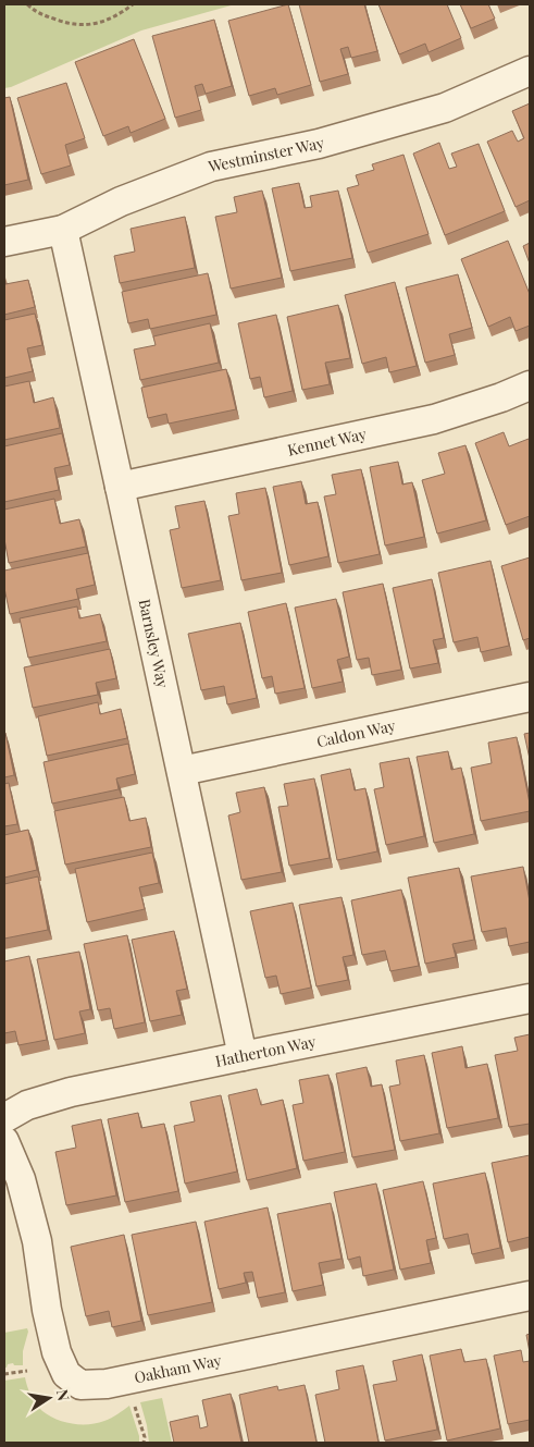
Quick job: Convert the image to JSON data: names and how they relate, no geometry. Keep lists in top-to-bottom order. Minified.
{"streets":{"street":["Westminster Way","Kennet Way","Barnsley Way","Caldon Way","Hatherton Way","Oakham Way"]},"crossings":[["Westminster Way","Barnsley Way"],["Kennet Way","Barnsley Way"],["Barnsley Way","Caldon Way"],["Barnsley Way","Hatherton Way"]],"north":"right"}
